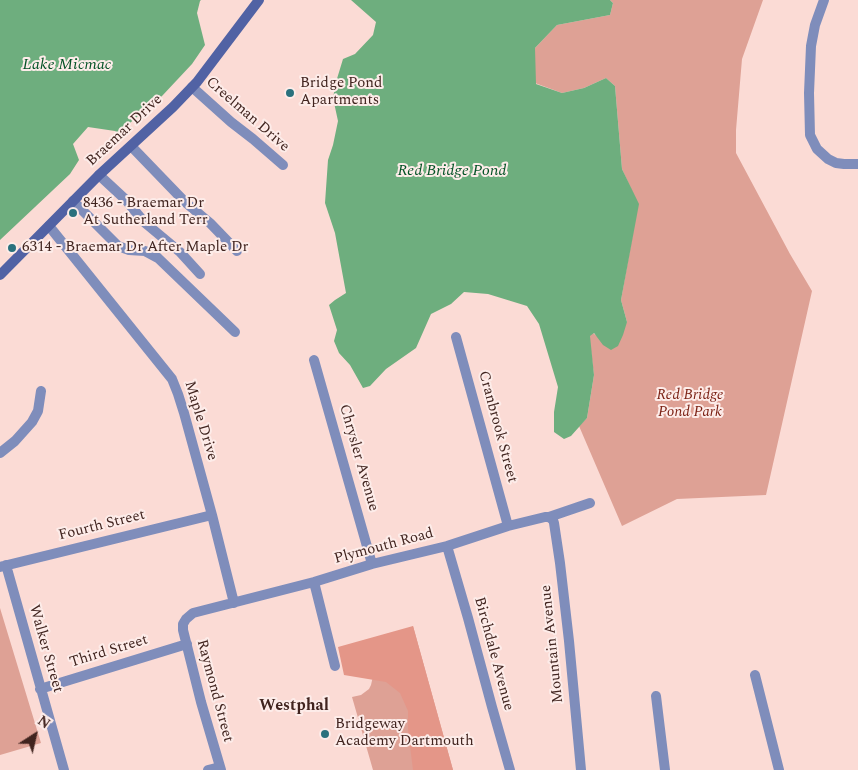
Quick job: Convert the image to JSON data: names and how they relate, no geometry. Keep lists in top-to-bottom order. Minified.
{"streets":{"main road":["Braemar Drive"],"street":["Creelman Drive","Maple Drive","Cranbrook Street","Chrysler Avenue","Fourth Street","Plymouth Road","Mountain Avenue","Walker Street","Third Street","Birchdale Avenue","Raymond Street"]},"crossings":[["Creelman Drive","Braemar Drive"],["Braemar Drive","Maple Drive"],["Maple Drive","Fourth Street"],["Maple Drive","Plymouth Road"],["Cranbrook Street","Plymouth Road"],["Chrysler Avenue","Plymouth Road"],["Fourth Street","Walker Street"],["Plymouth Road","Mountain Avenue"],["Plymouth Road","Birchdale Avenue"],["Plymouth Road","Raymond Street"],["Walker Street","Third Street"],["Third Street","Raymond Street"]],"districts":["Westphal"],"water":["Lake Micmac","Red Bridge Pond"],"parks":["Red Bridge Pond Park"],"places":["Bridge Pond Apartments","8436 - Braemar Dr At Sutherland Terr","6314 - Braemar Dr After Maple Dr","Bridgeway Academy Dartmouth"],"north":"top right"}
